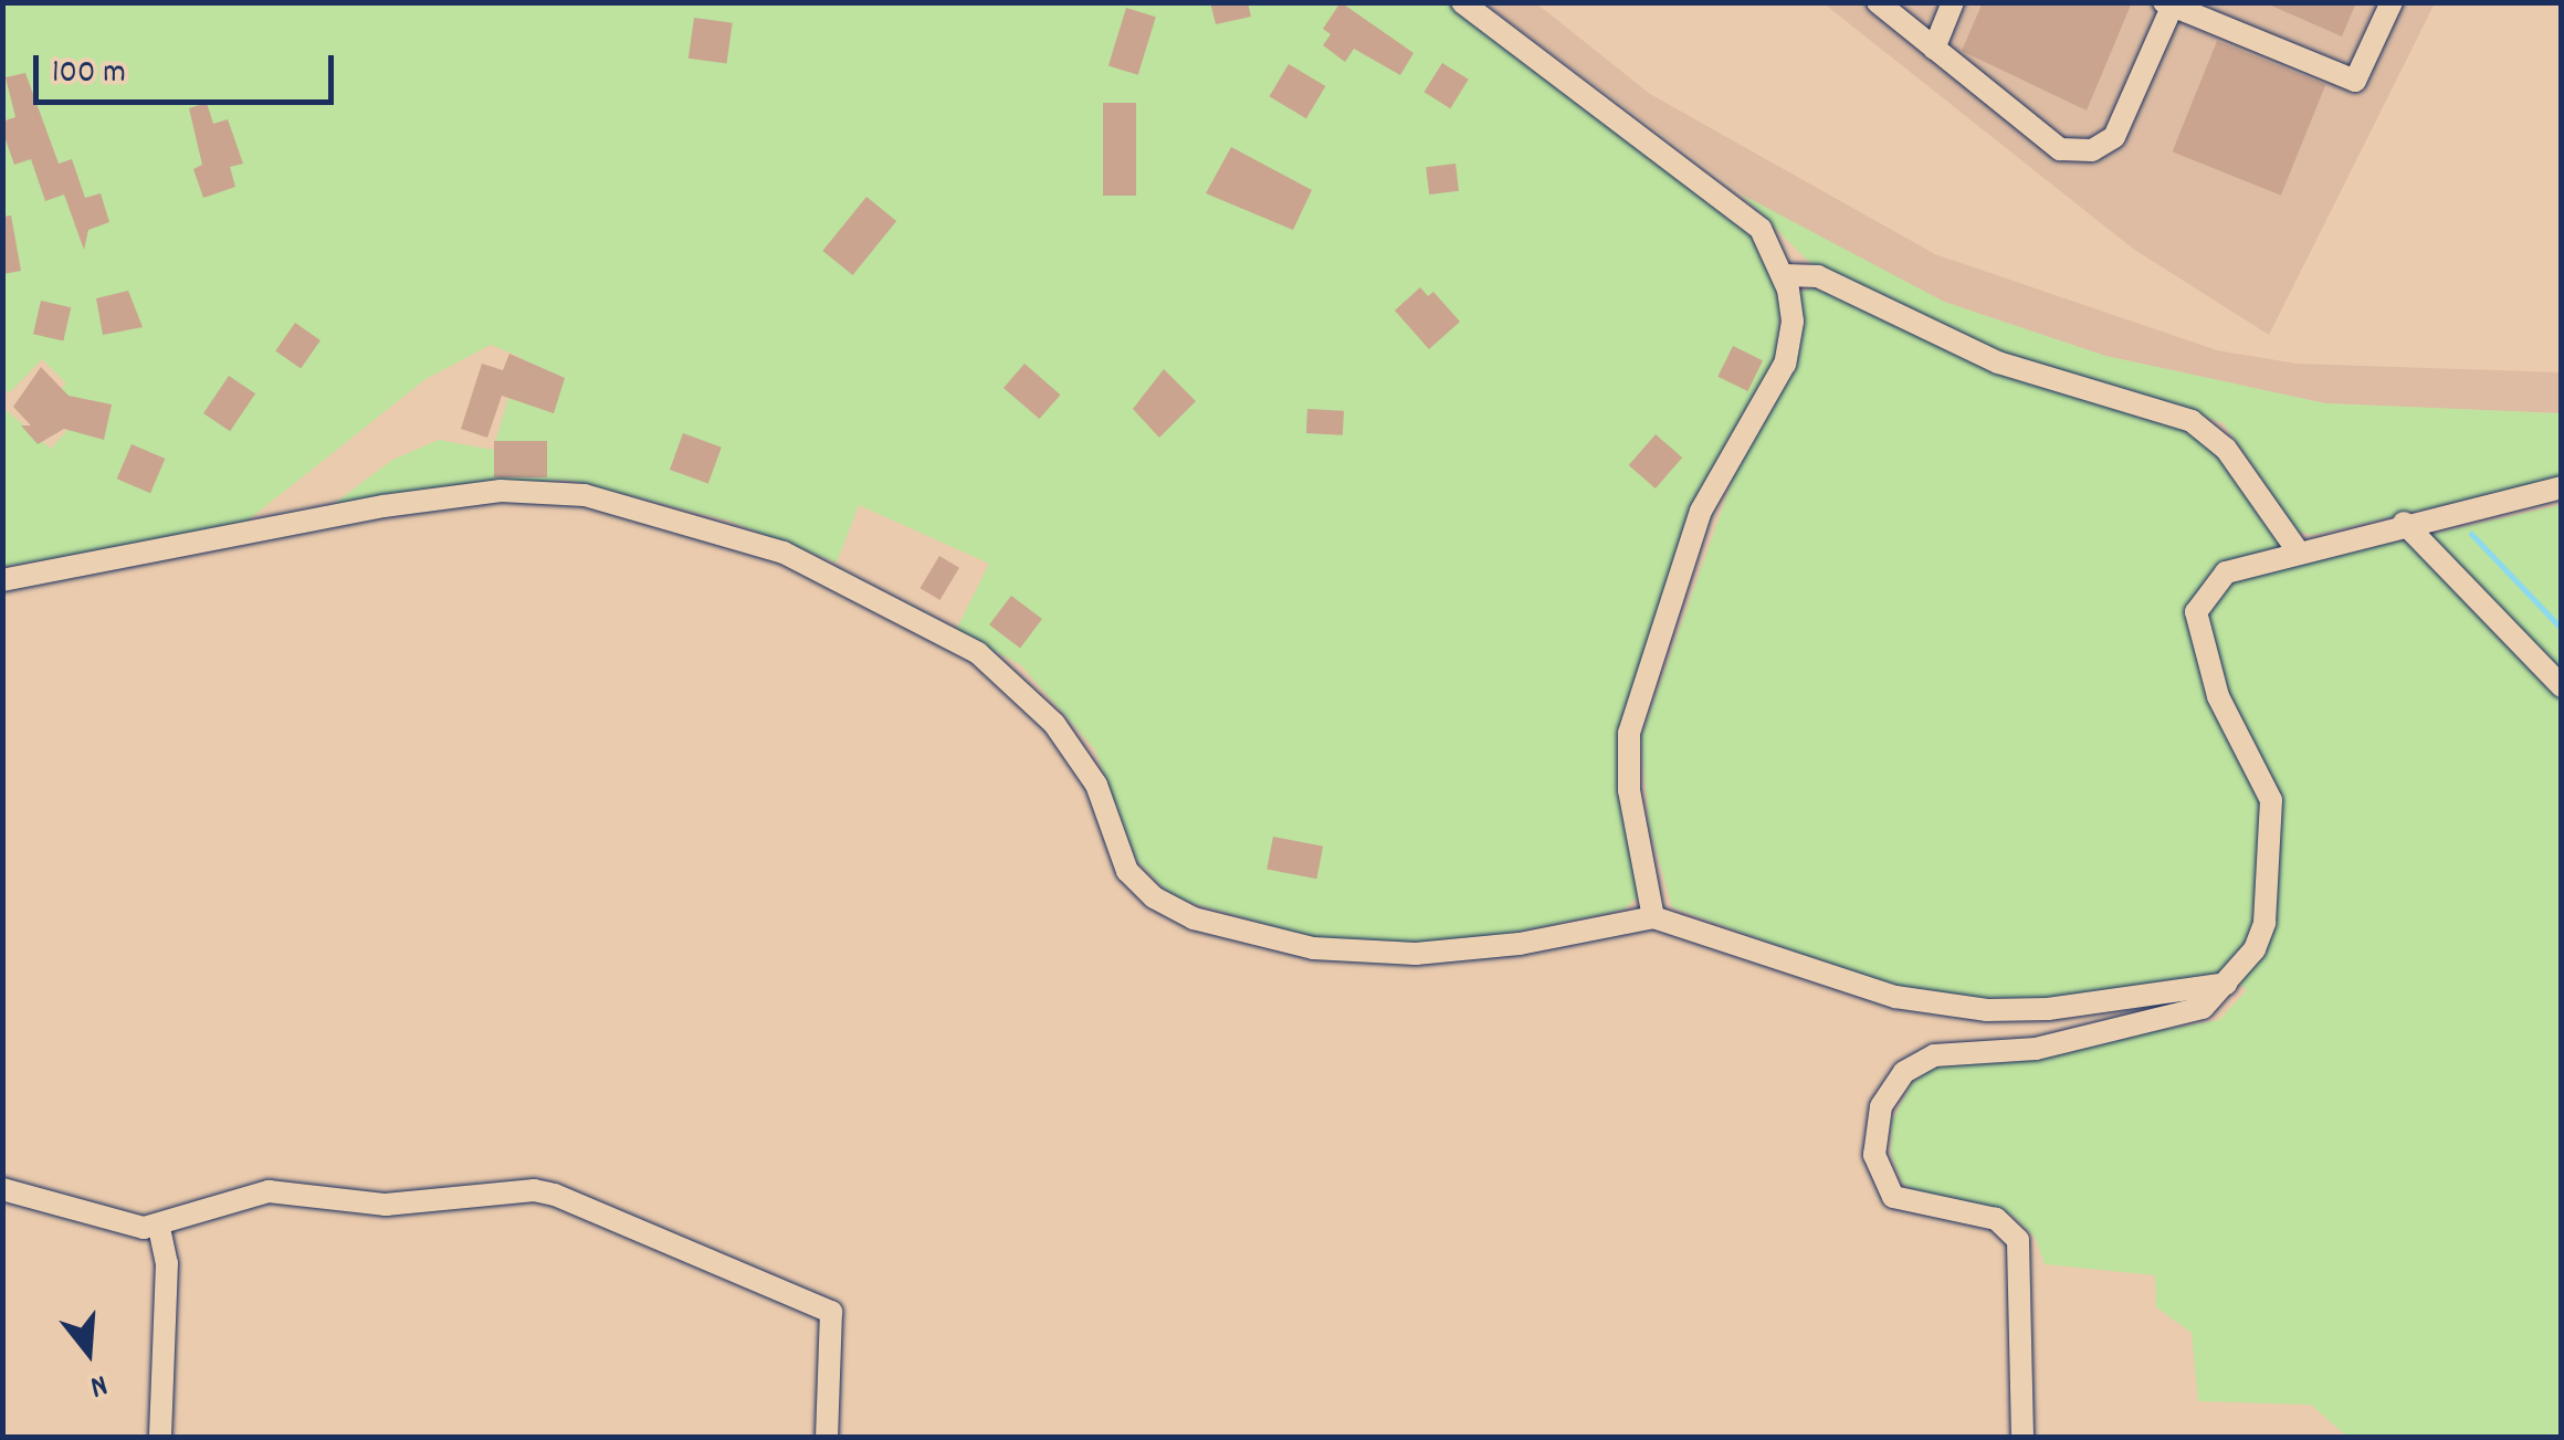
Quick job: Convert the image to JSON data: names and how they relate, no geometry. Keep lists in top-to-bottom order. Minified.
{"scale_bar":"100 m","north":"bottom"}
